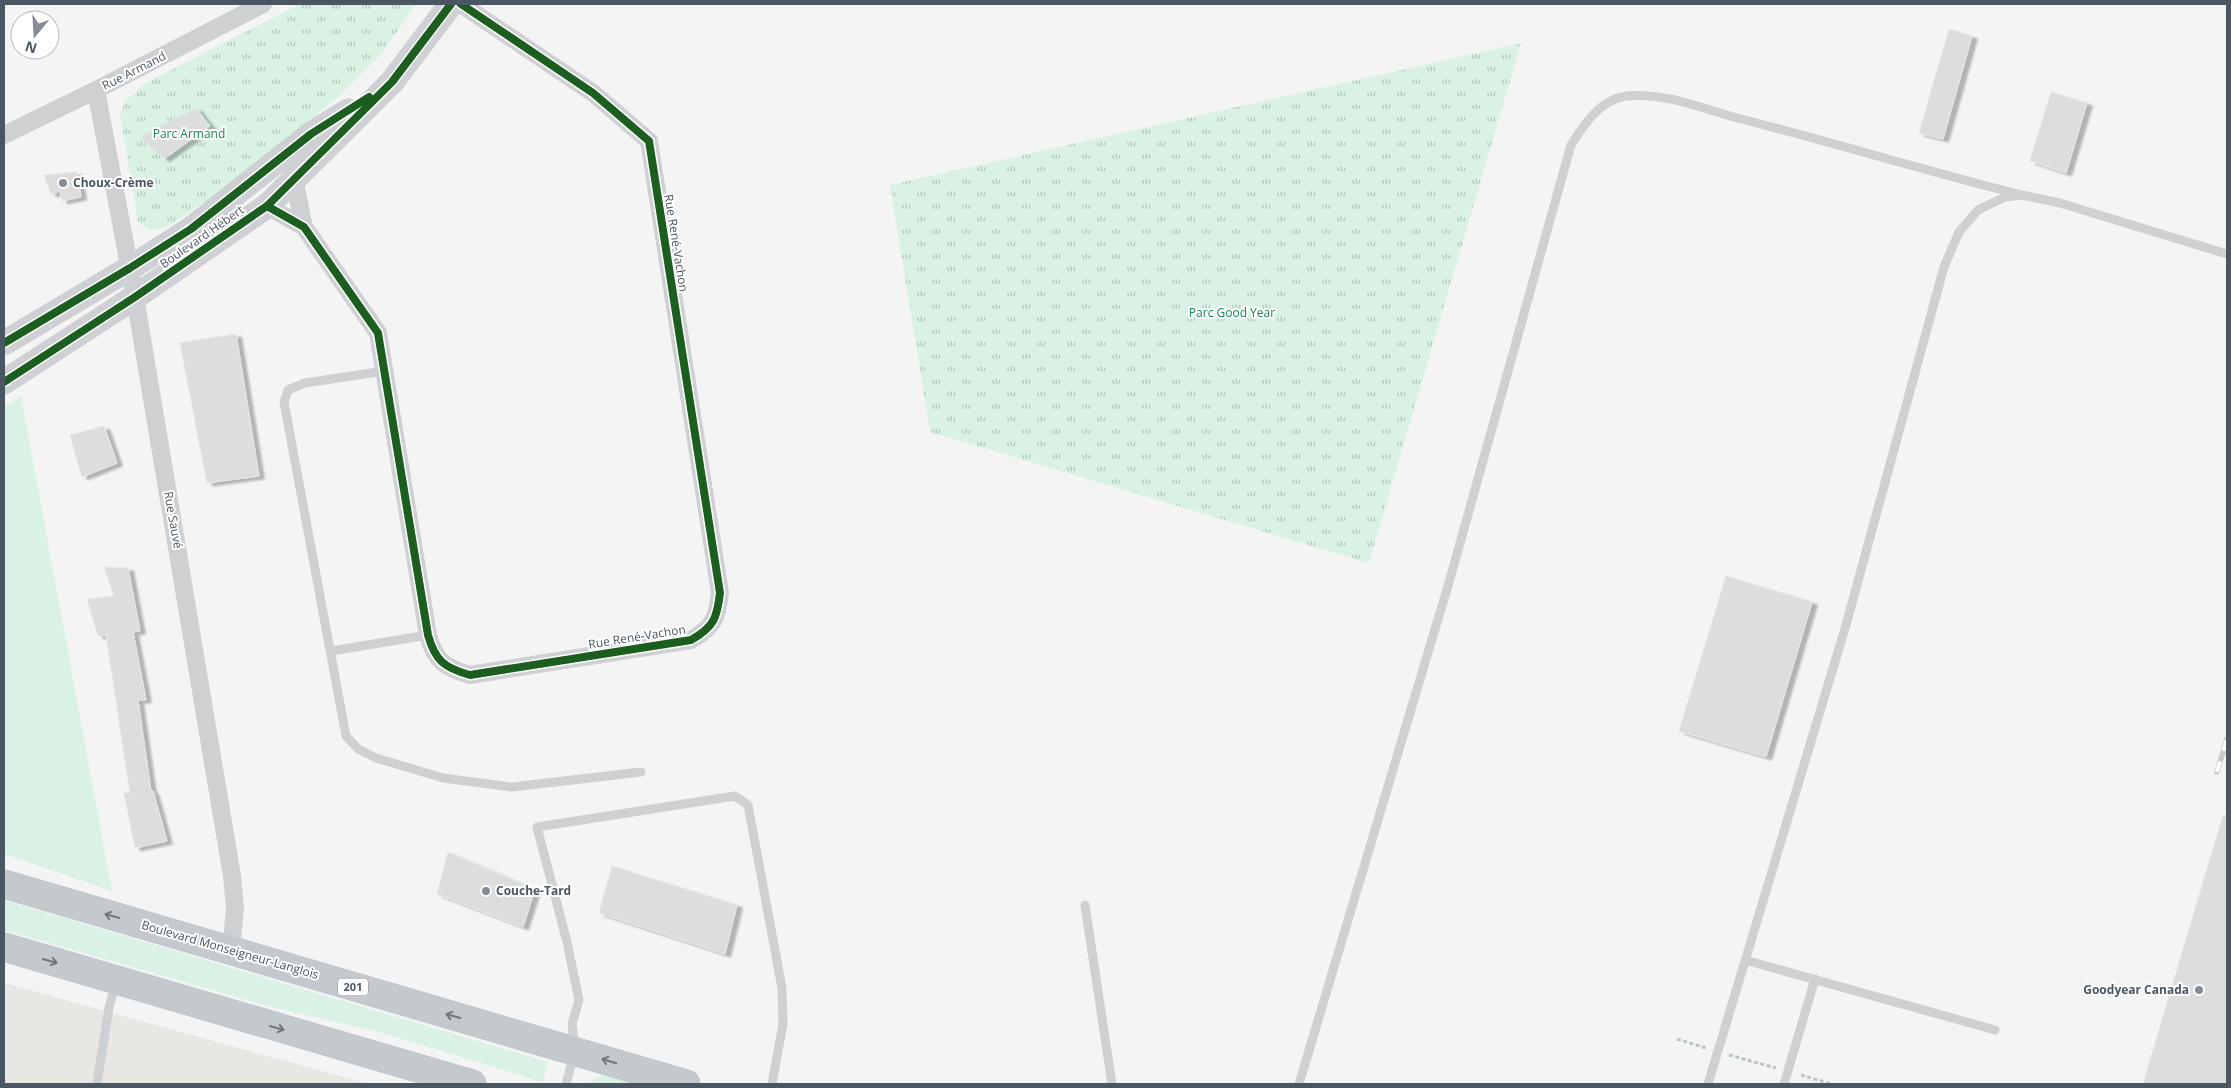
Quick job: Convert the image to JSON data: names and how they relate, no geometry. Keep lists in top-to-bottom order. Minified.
{"streets":{"highway":["Boulevard Monseigneur-Langlois","201"],"main road":["Boulevard Hébert"],"street":["Rue Armand","Rue René-Vachon","Rue Sauvé"]},"crossings":[["Rue Armand","Rue Sauvé"],["Boulevard Hébert","Rue René-Vachon"],["Boulevard Hébert","Rue Sauvé"],["Rue Sauvé","Boulevard Monseigneur-Langlois"]],"parks":["Parc Armand","Parc Good Year"],"places":["Choux-Crème","Couche-Tard","Goodyear Canada"],"north":"bottom"}
